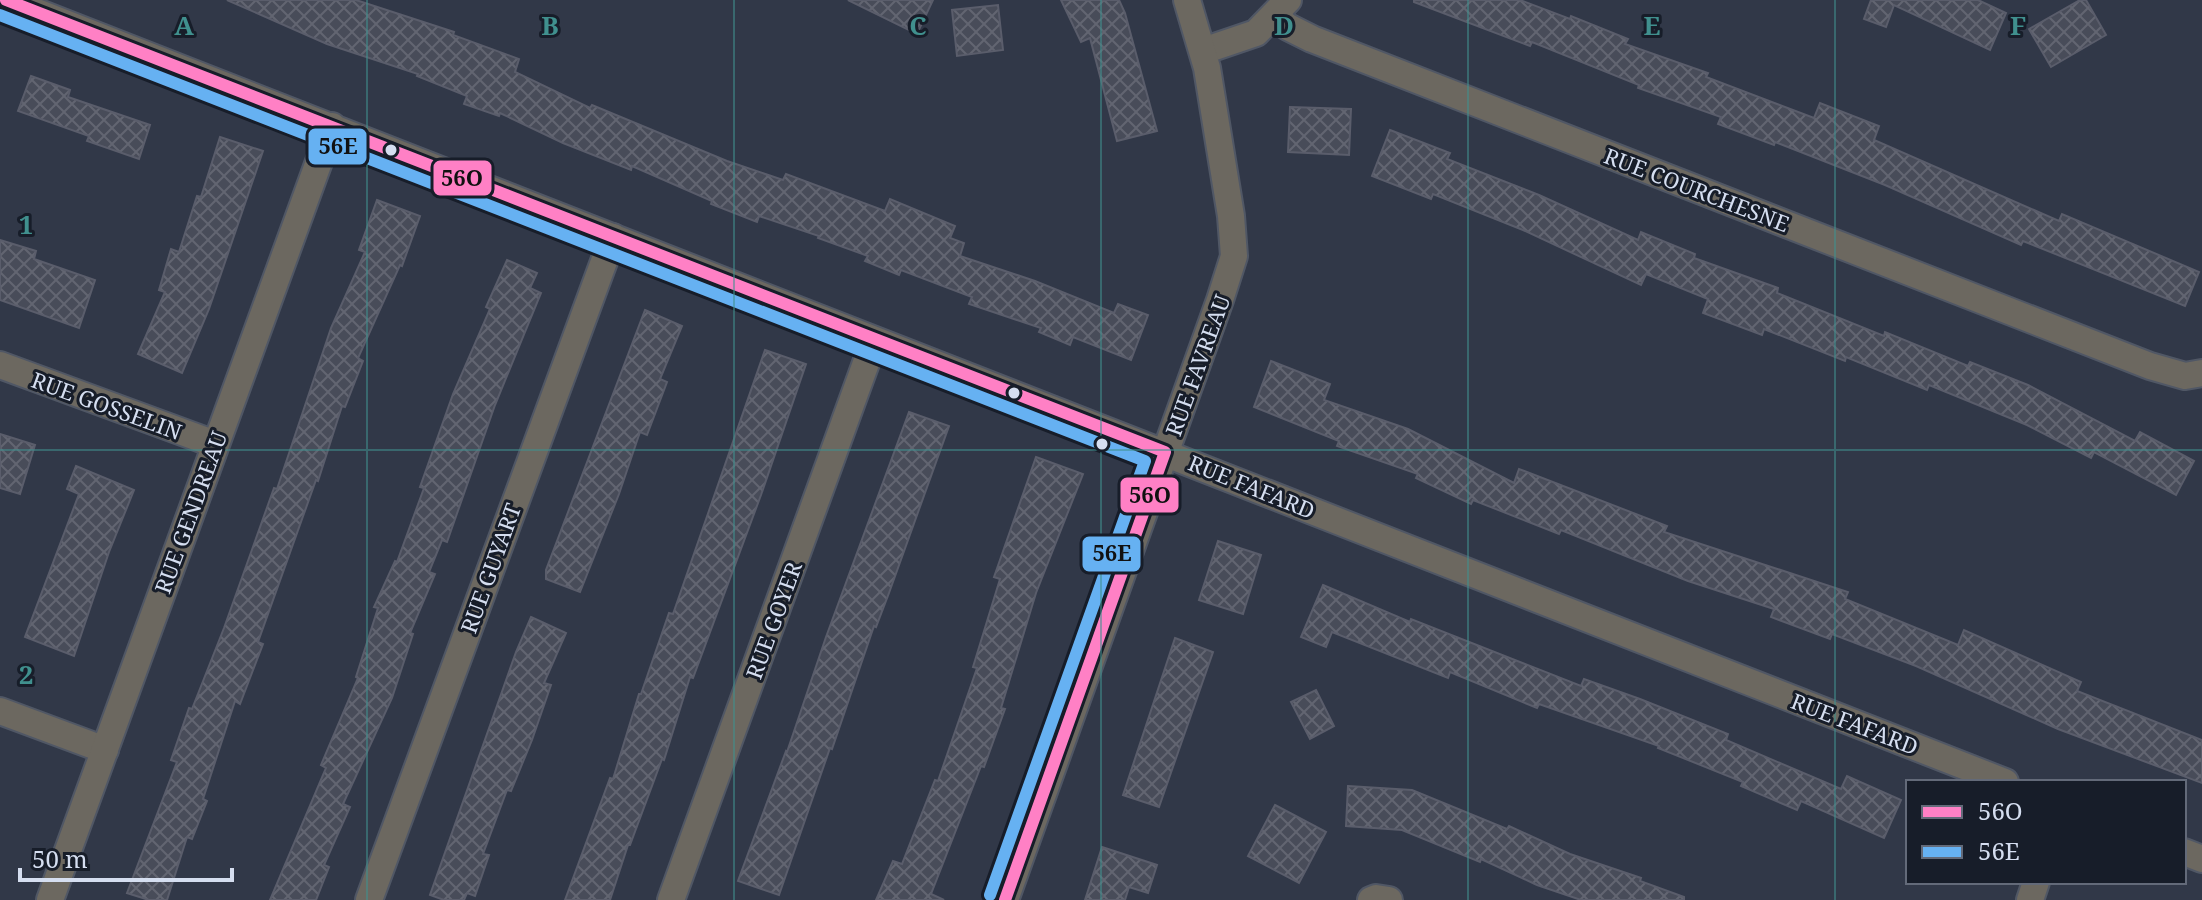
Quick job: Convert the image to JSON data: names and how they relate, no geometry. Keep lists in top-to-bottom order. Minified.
{"streets":{"street":["RUE COURCHESNE","RUE FAVREAU","RUE GOSSELIN","RUE FAFARD","RUE GENDREAU","RUE GUYART","RUE GOYER"]},"crossings":[["RUE COURCHESNE","RUE FAVREAU"],["RUE FAVREAU","RUE FAFARD"],["RUE GOSSELIN","RUE GENDREAU"],["RUE FAFARD","RUE GENDREAU"],["RUE FAFARD","RUE GUYART"],["RUE FAFARD","RUE GOYER"]],"lines":["transit line 56O","transit line 56E"],"legend":["56O","56E"],"scale_bar":"50 m","grid":{"columns":["A","B","C","D","E","F"],"rows":["1","2"]}}
